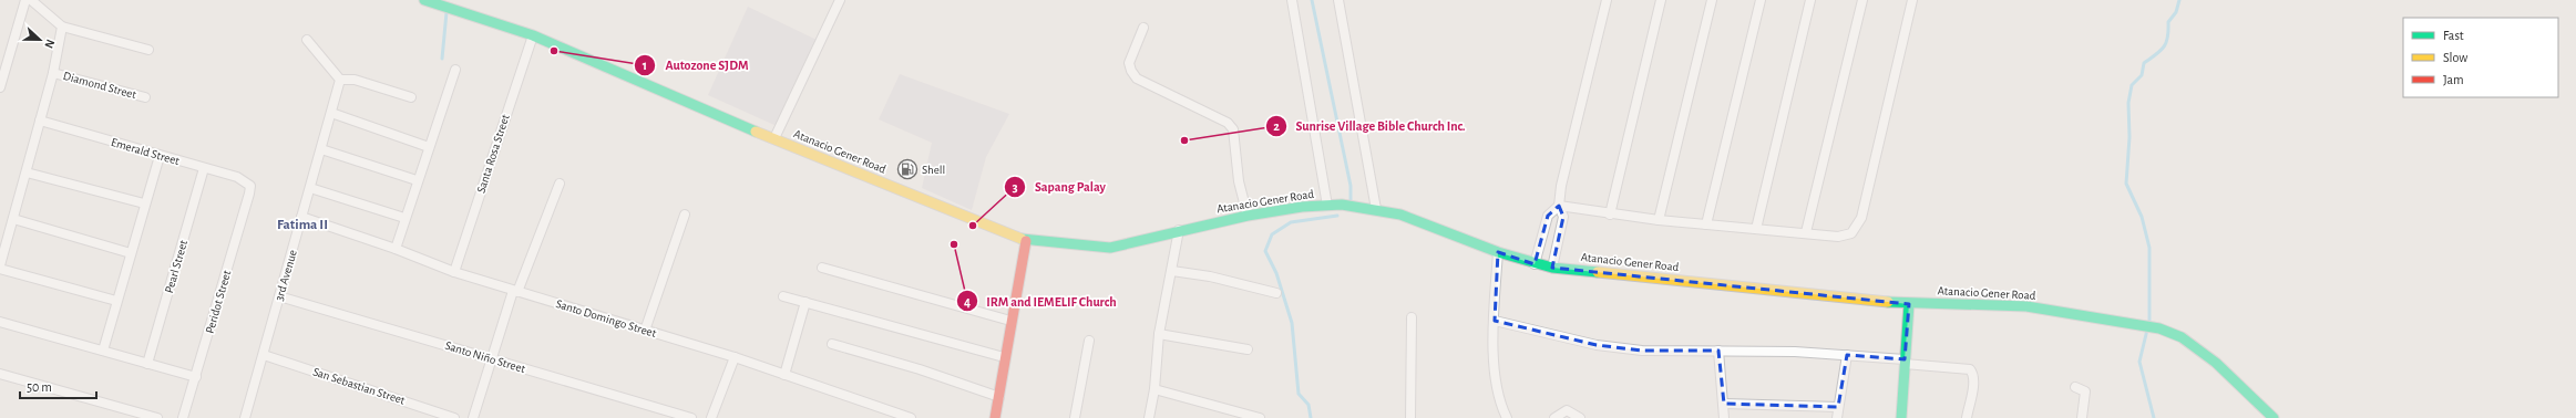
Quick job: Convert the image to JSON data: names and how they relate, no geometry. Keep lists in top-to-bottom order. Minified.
{"streets":{"main road":["Atanacio Gener Road"],"street":["Diamond Street","Emerald Street","Santa Rosa Street","Pearl Street","3rd Avenue","Peridot Street","Santo Domingo Street","Santo Niño Street","San Sebastian Street"]},"crossings":[["Emerald Street","Pearl Street"],["Emerald Street","Peridot Street"],["Atanacio Gener Road","Santa Rosa Street"],["Santa Rosa Street","Santo Domingo Street"],["3rd Avenue","Santo Domingo Street"],["3rd Avenue","Santo Niño Street"],["3rd Avenue","San Sebastian Street"]],"districts":["Fatima II"],"places":{"other":["Autozone SJDM","Sunrise Village Bible Church Inc.","Sapang Palay","IRM and IEMELIF Church"],"fuel station":["Shell"]},"legend":["Fast","Slow","Jam"],"scale_bar":"50 m","north":"right"}
